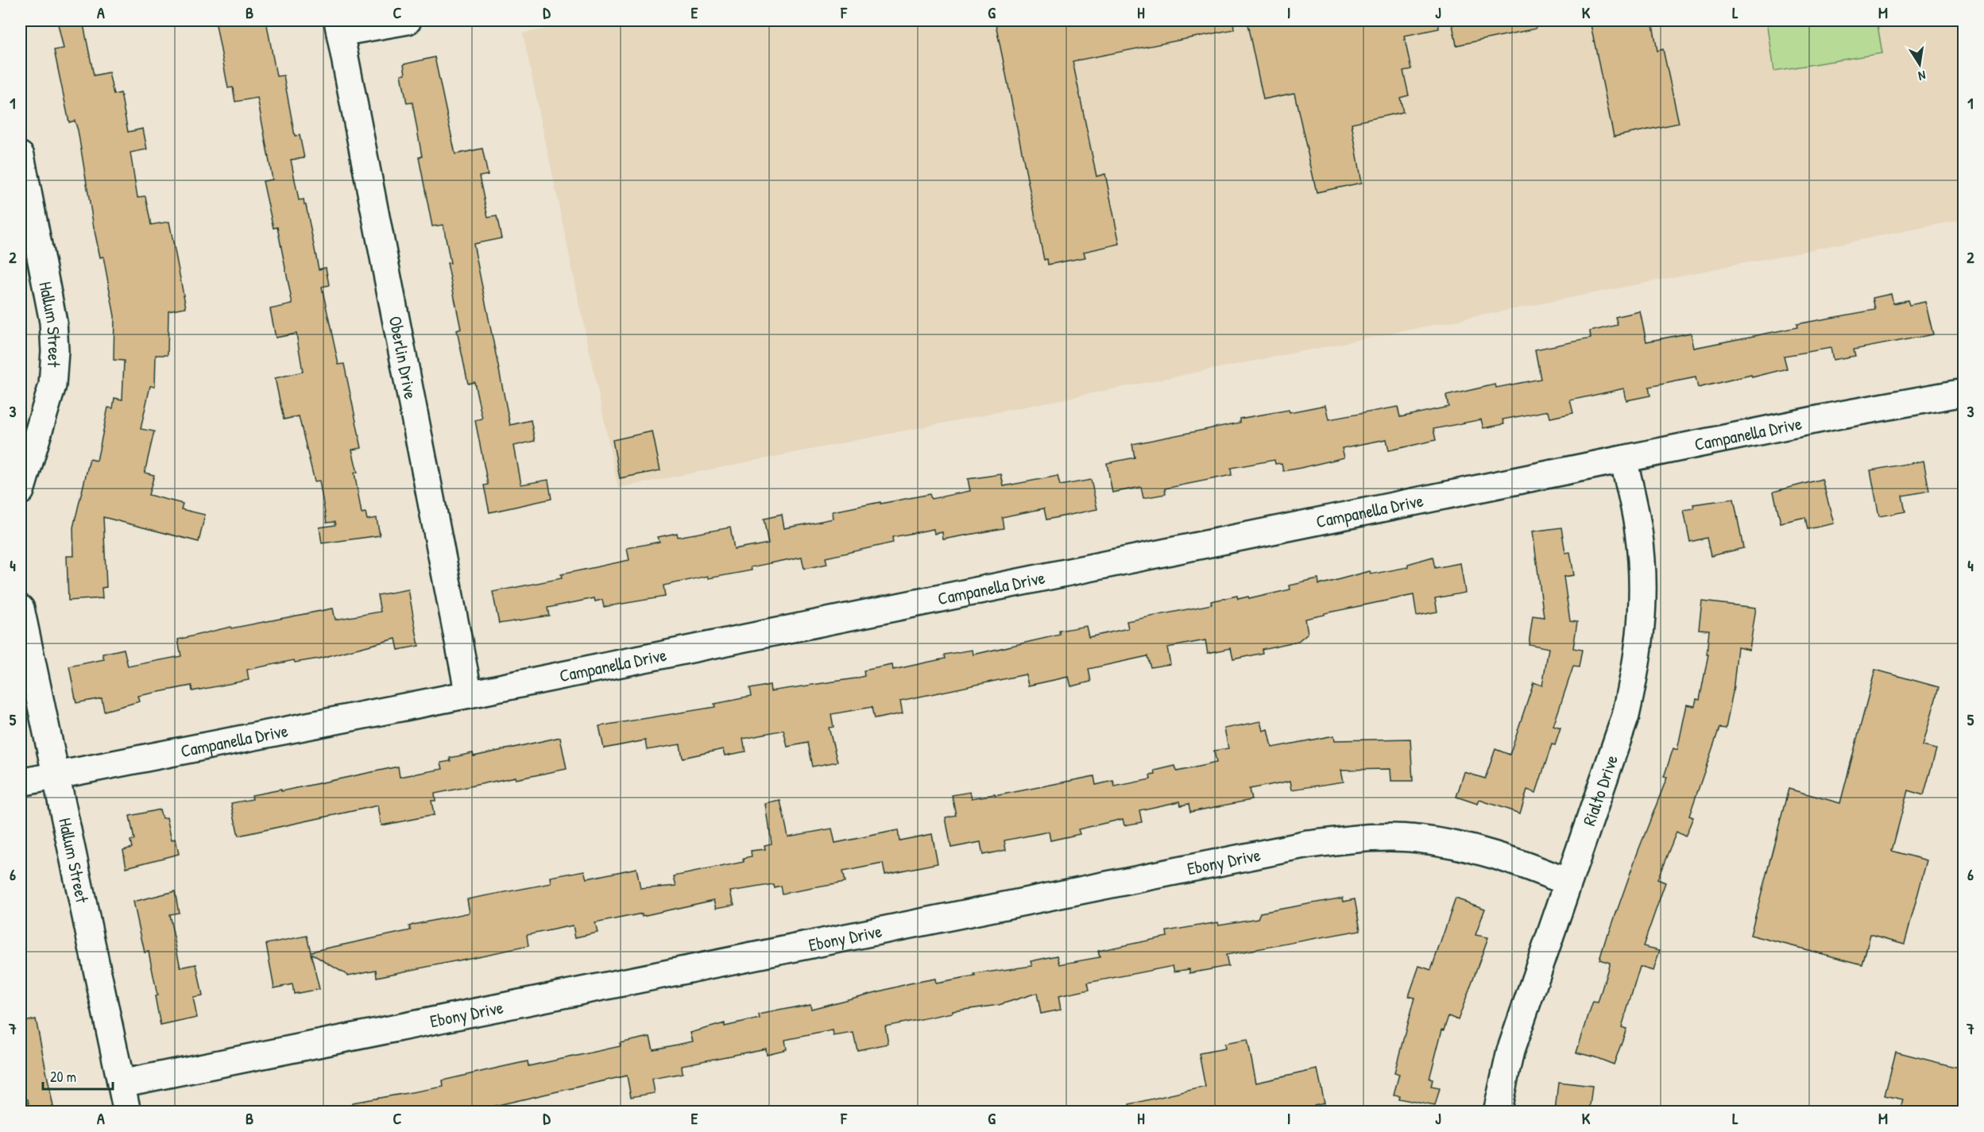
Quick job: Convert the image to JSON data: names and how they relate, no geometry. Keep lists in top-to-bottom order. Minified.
{"streets":{"street":["Hallum Street","Oberlin Drive","Campanella Drive","Rialto Drive","Ebony Drive"]},"crossings":[["Hallum Street","Campanella Drive"],["Hallum Street","Ebony Drive"],["Oberlin Drive","Campanella Drive"],["Campanella Drive","Rialto Drive"],["Rialto Drive","Ebony Drive"]],"scale_bar":"20 m","north":"bottom","grid":{"columns":["A","B","C","D","E","F","G","H","I","J","K","L","M"],"rows":["1","2","3","4","5","6","7"]}}
